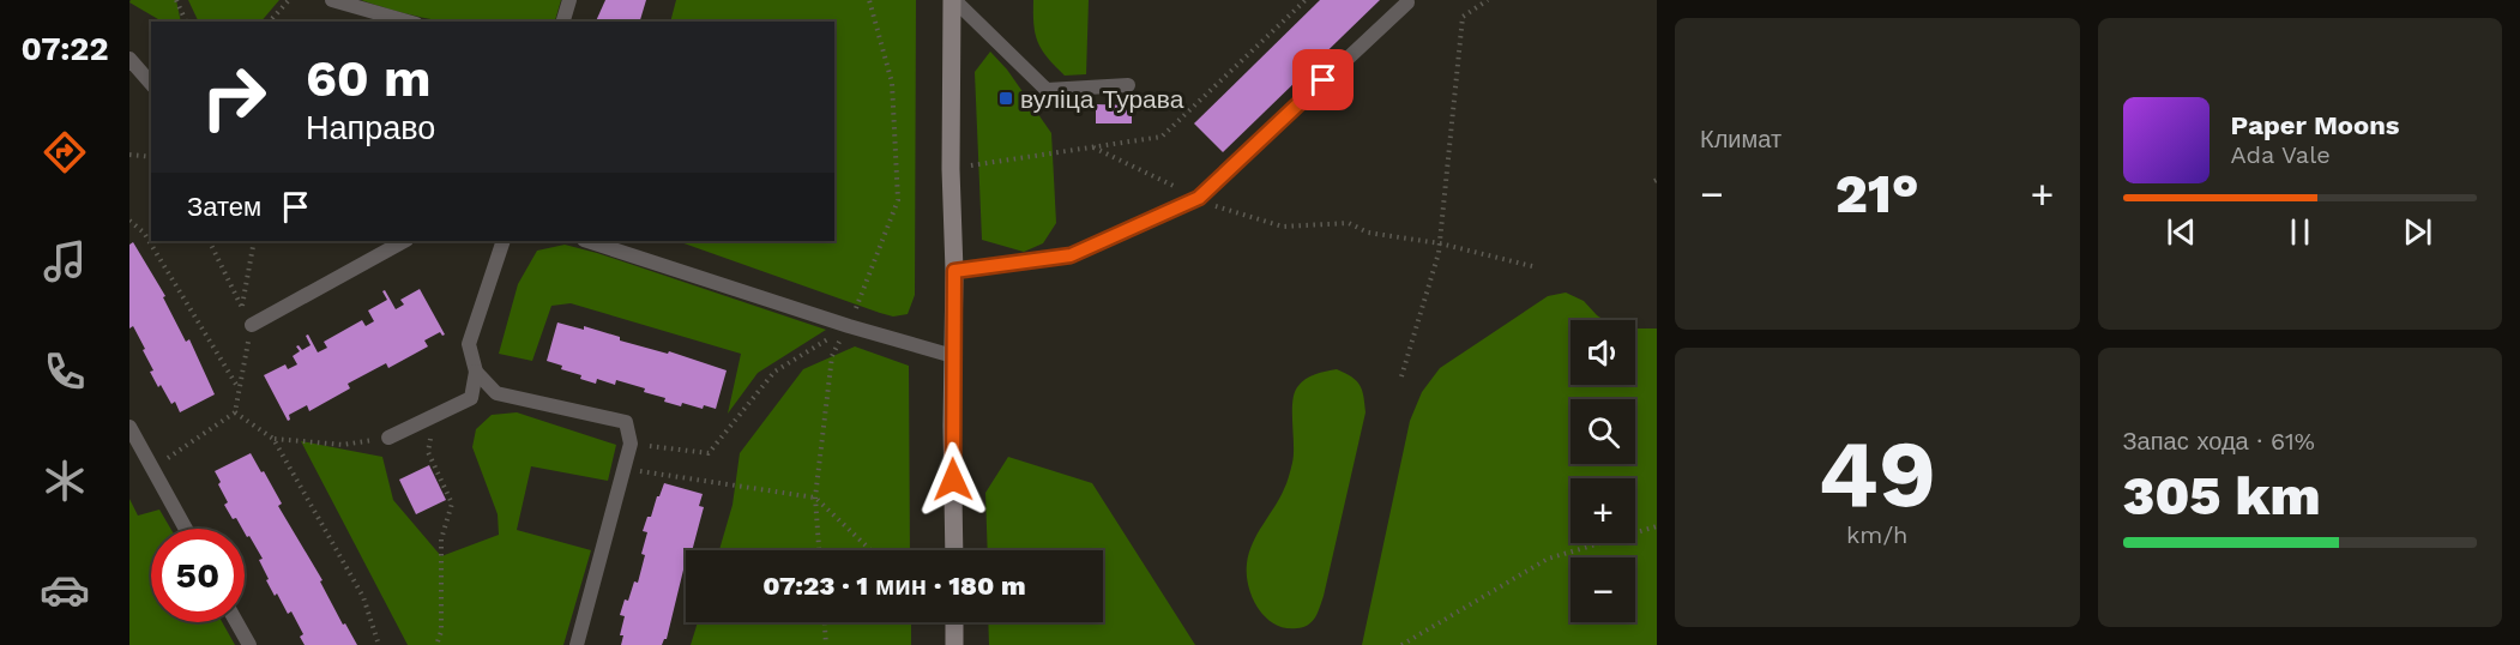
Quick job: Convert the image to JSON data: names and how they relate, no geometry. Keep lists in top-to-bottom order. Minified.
{"places":{"transit":["вуліца Турава"]},"page":{"tabs":"07:22","tile":["Климат",["49","km/h"],["Запас хода · 61%","305 km"]],"turn":["60 m","Направо"],"song":["Paper Moons","Ada Vale"],"heat":["−","21°","+"],"then":"Затем","map_buttons":["+","−"],"limit":"50","trip":"07:23 · 1 мин · 180 m"}}
